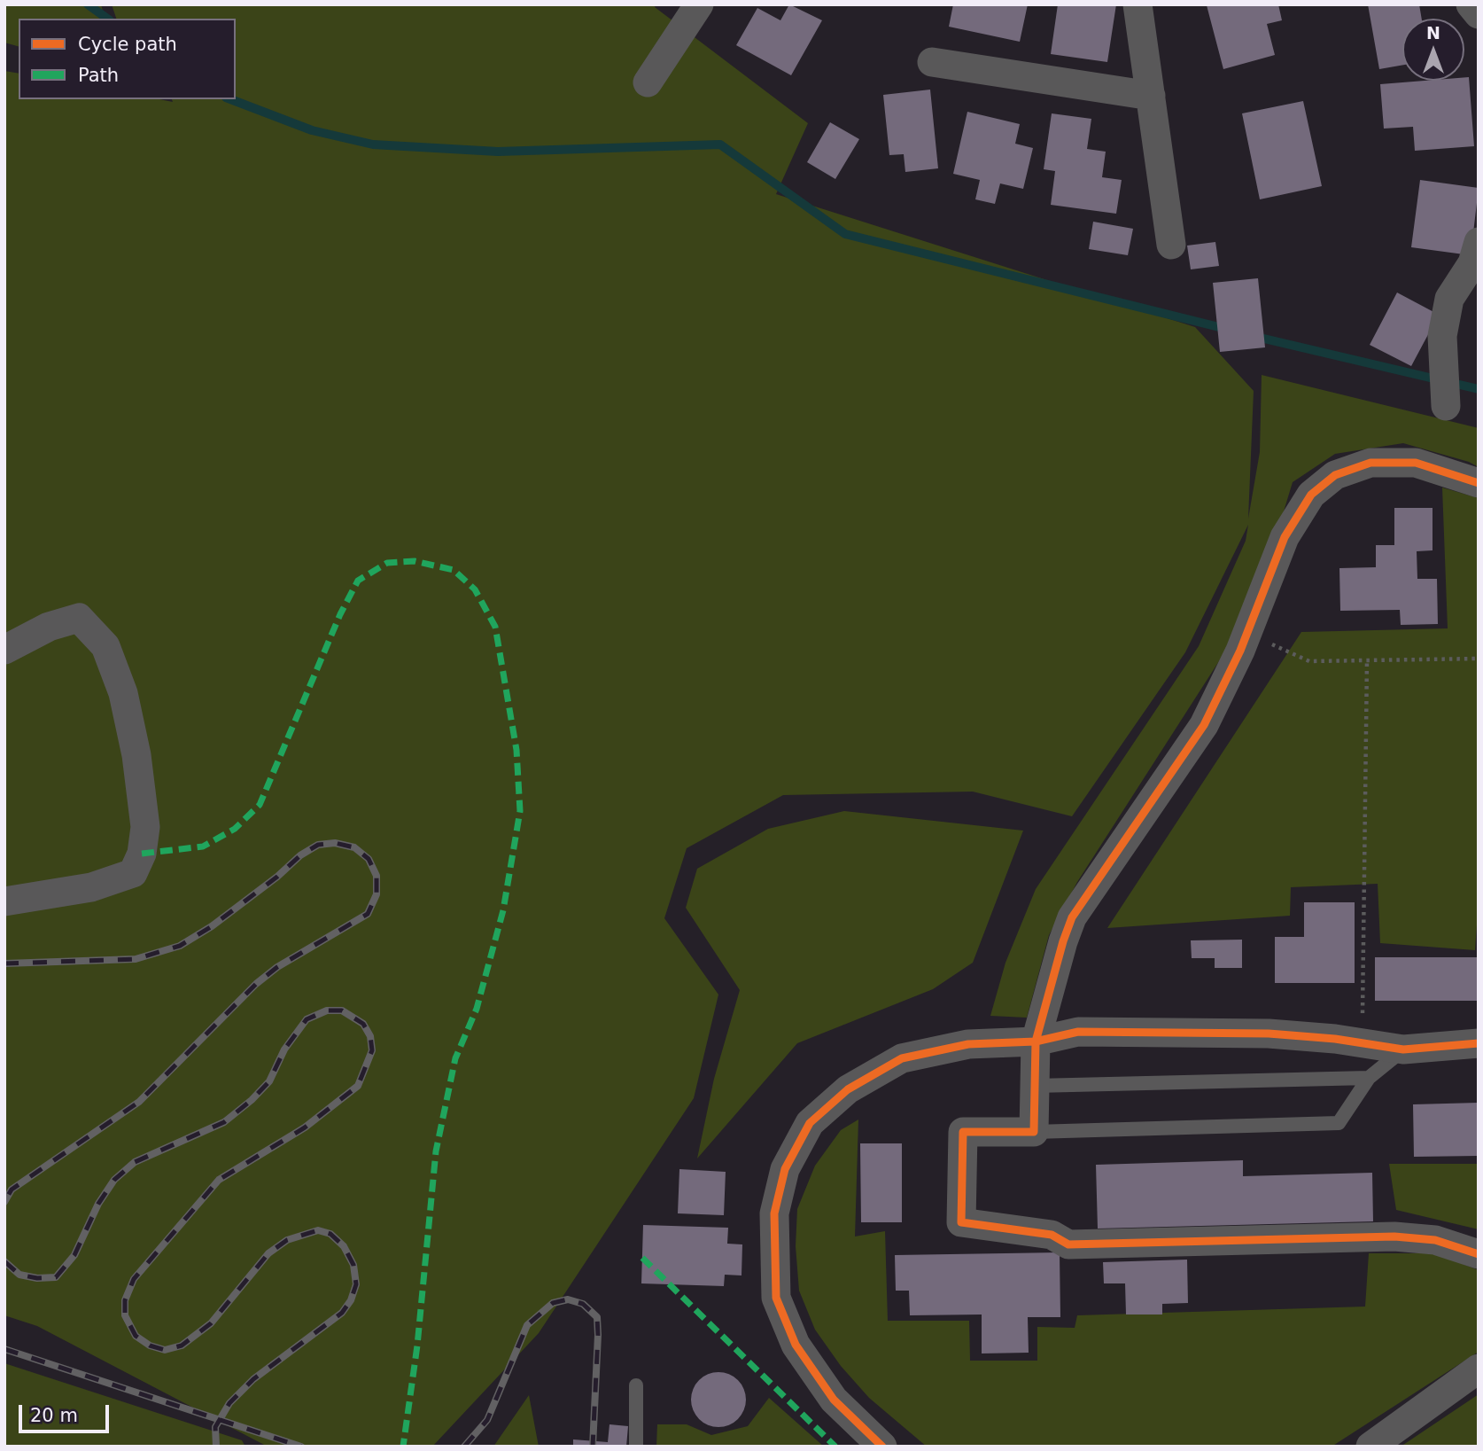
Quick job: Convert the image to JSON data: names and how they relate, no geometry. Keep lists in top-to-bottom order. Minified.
{"legend":["Cycle path","Path"],"scale_bar":"20 m","north":"top"}
